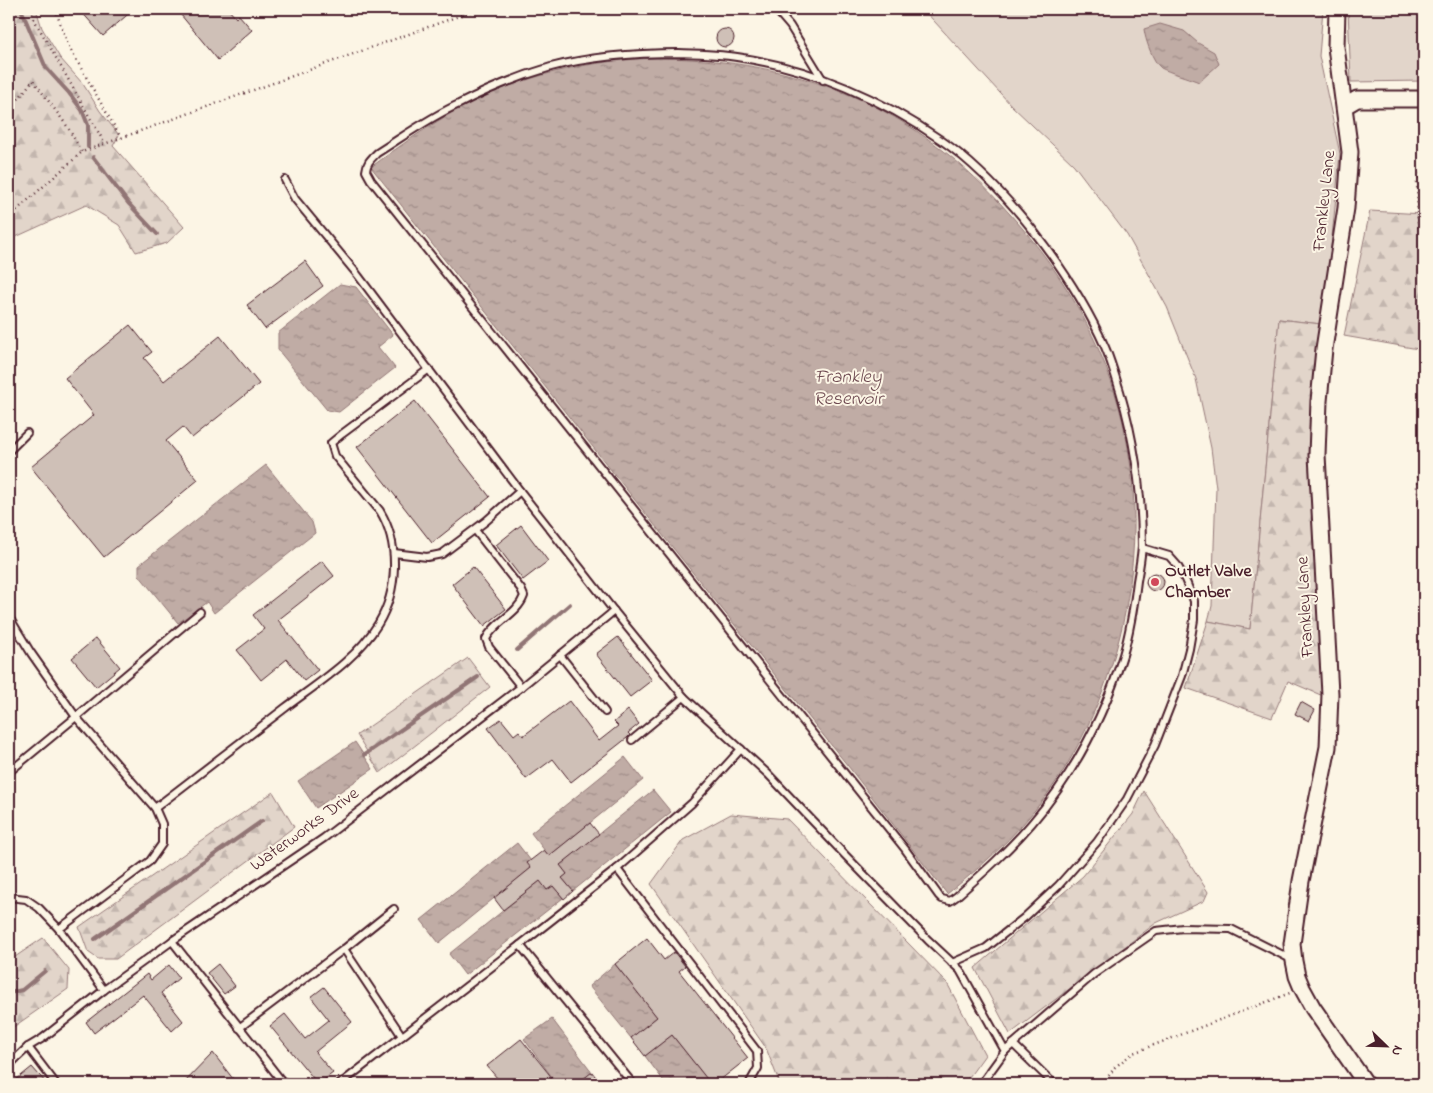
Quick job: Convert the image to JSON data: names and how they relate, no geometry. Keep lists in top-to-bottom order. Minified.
{"streets":{"street":["Frankley Lane"],"lane":["Waterworks Drive"]},"water":["Frankley Reservoir"],"places":["Outlet Valve Chamber"],"north":"bottom right"}
